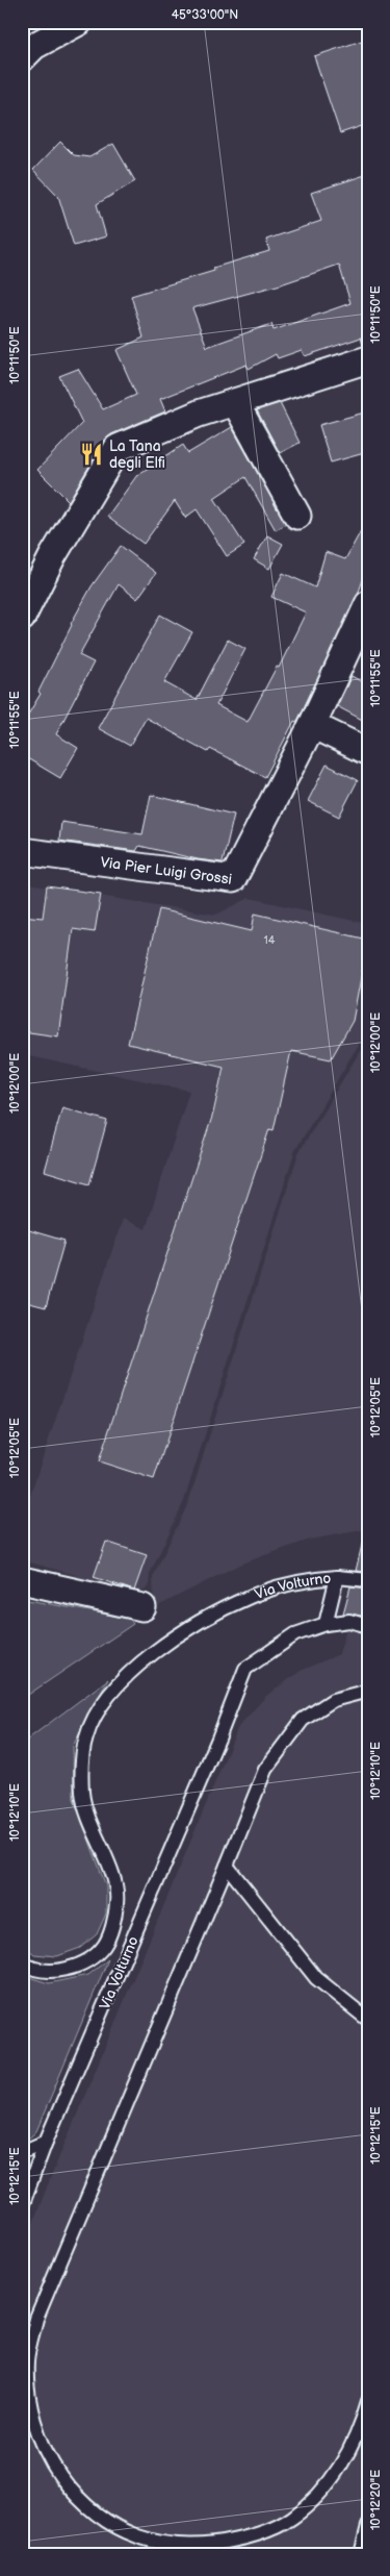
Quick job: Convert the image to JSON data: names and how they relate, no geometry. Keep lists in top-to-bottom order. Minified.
{"streets":{"street":["Via Pier Luigi Grossi"],"lane":["Via Volturno"]},"places":{"restaurant":["La Tana degli Elfi"]},"house_numbers":["14"],"coordinates":["45°33'00\"N","10°11'50\"E","10°11'55\"E","10°12'00\"E","10°12'05\"E","10°12'10\"E","10°12'15\"E","10°12'20\"E"]}
